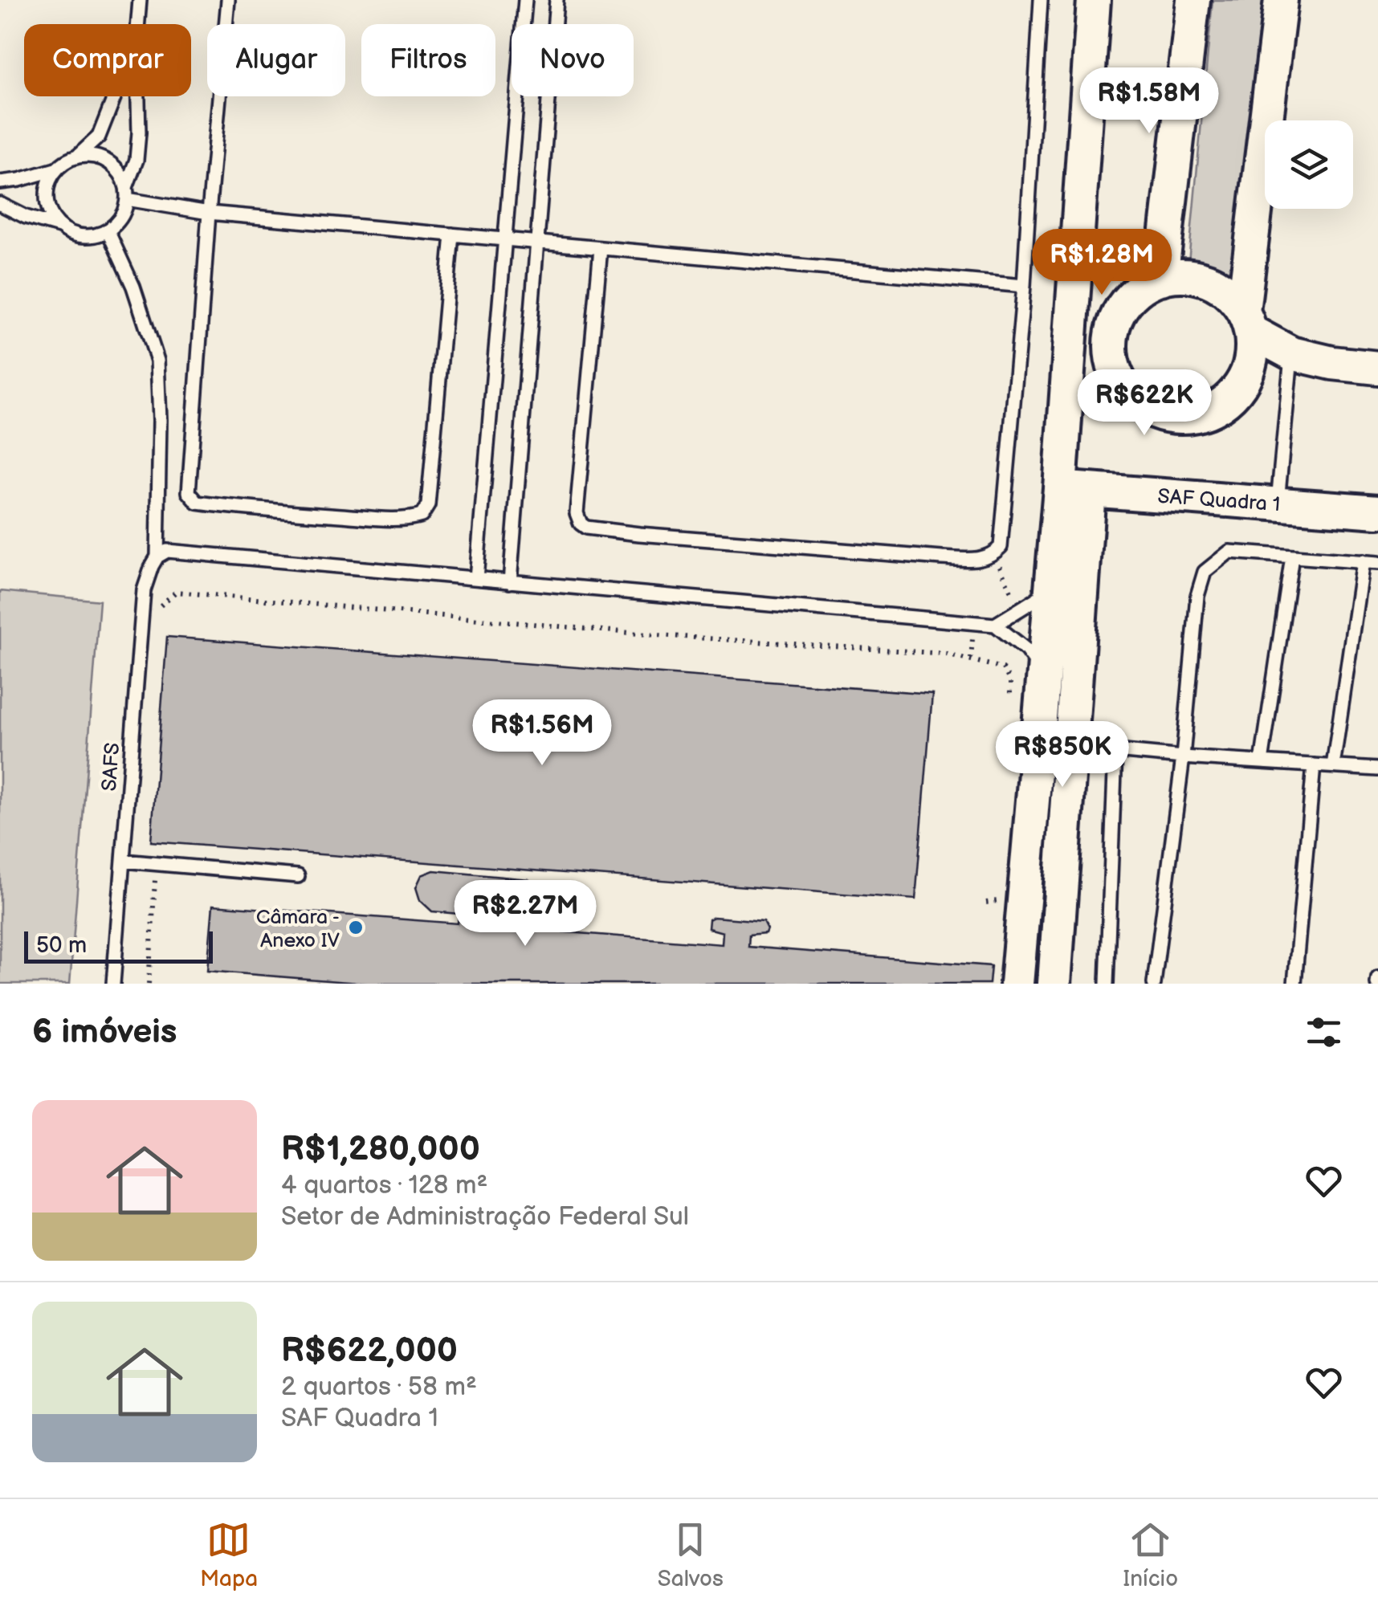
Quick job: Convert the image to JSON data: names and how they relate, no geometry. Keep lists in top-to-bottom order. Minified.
{"streets":{"street":["SAF Quadra 1"],"lane":["SAFS"]},"places":["Câmara - Anexo IV"],"scale_bar":"50 m","page":{"chip":["Comprar","Alugar","Filtros","Novo"],"price":["R$1.58M","R$1.28M","R$622K","R$1.56M","R$850K","R$2.27M"],"scale":"50 m","heading":"6 imóveis","list":[{"name":"R$1,280,000","note":"4 quartos · 128 m² · Setor de Administração Federal Sul"},{"name":"R$622,000","note":"2 quartos · 58 m² · SAF Quadra 1"}],"tabs":["Mapa","Salvos","Início"]}}
